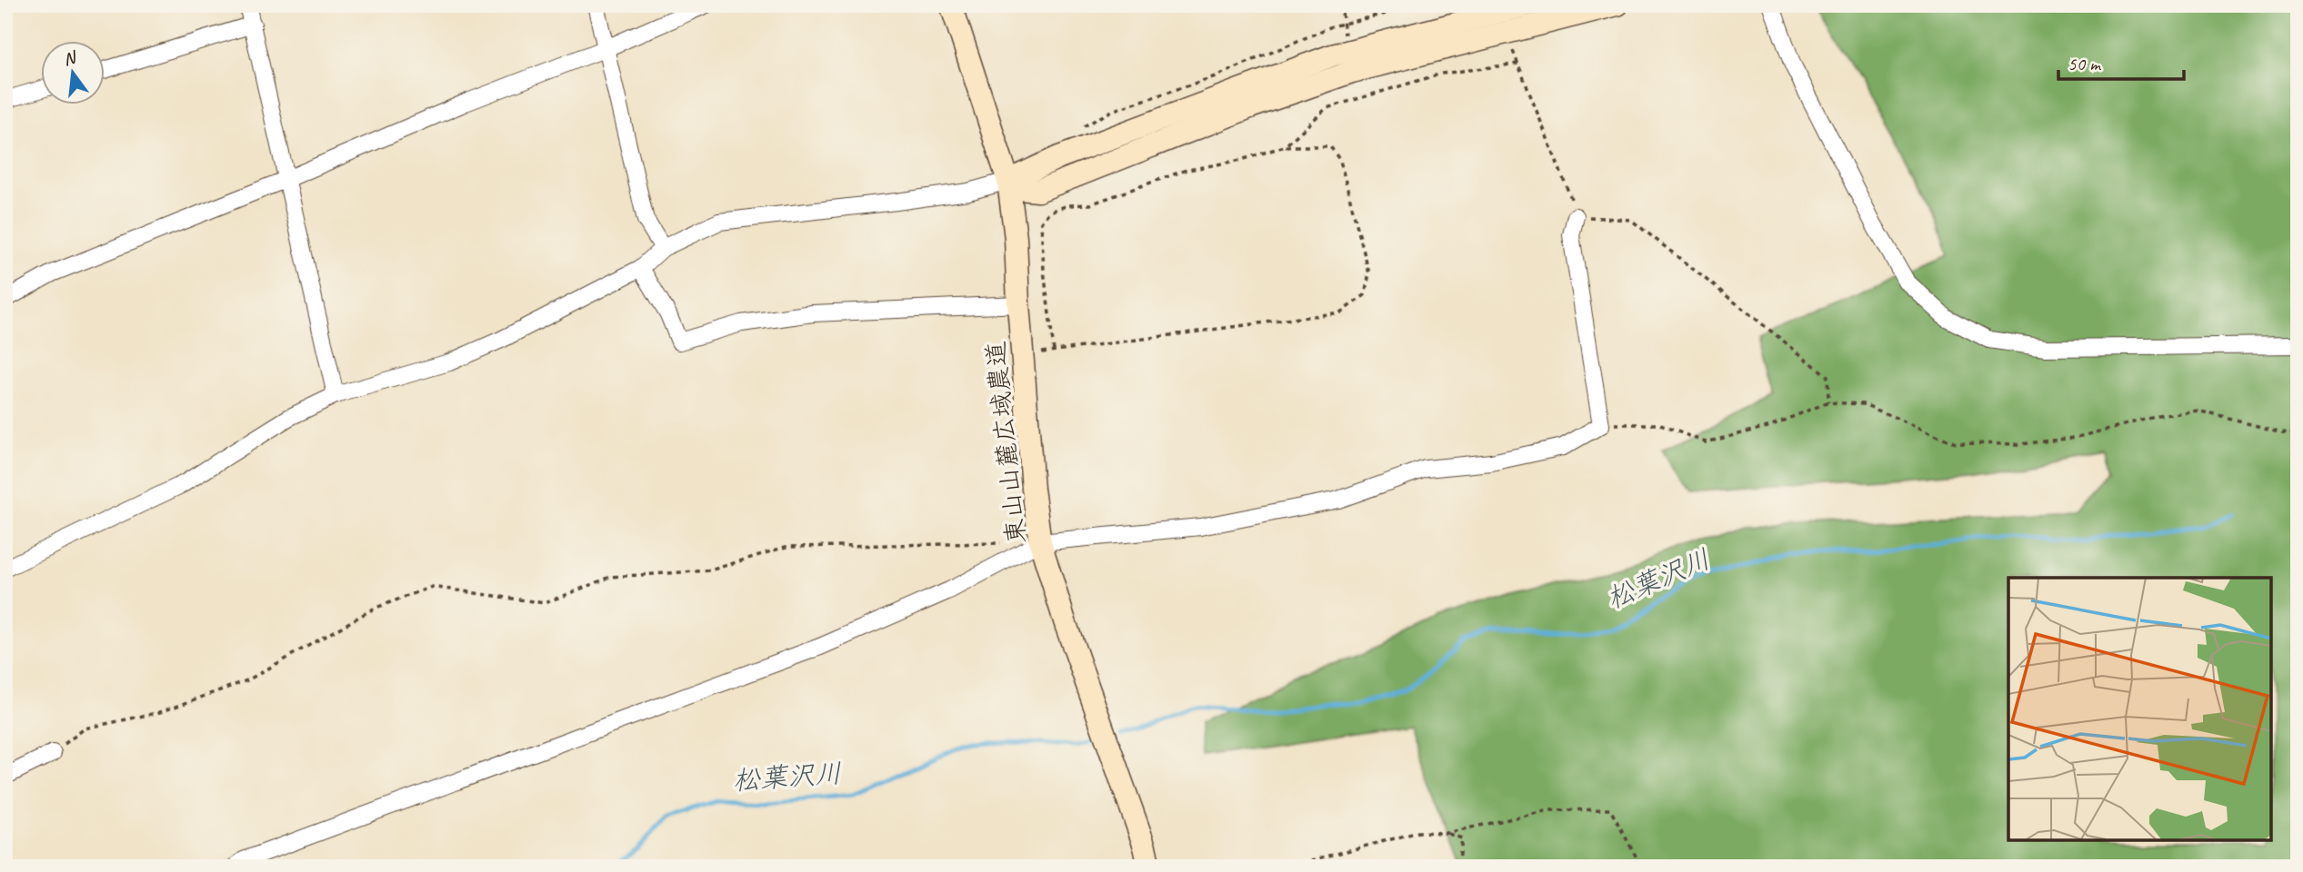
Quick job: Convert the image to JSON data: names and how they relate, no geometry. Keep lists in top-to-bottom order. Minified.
{"streets":{"street":["東山山麓広域農道"]},"water":["松葉沢川"],"scale_bar":"50 m","north":"top"}
